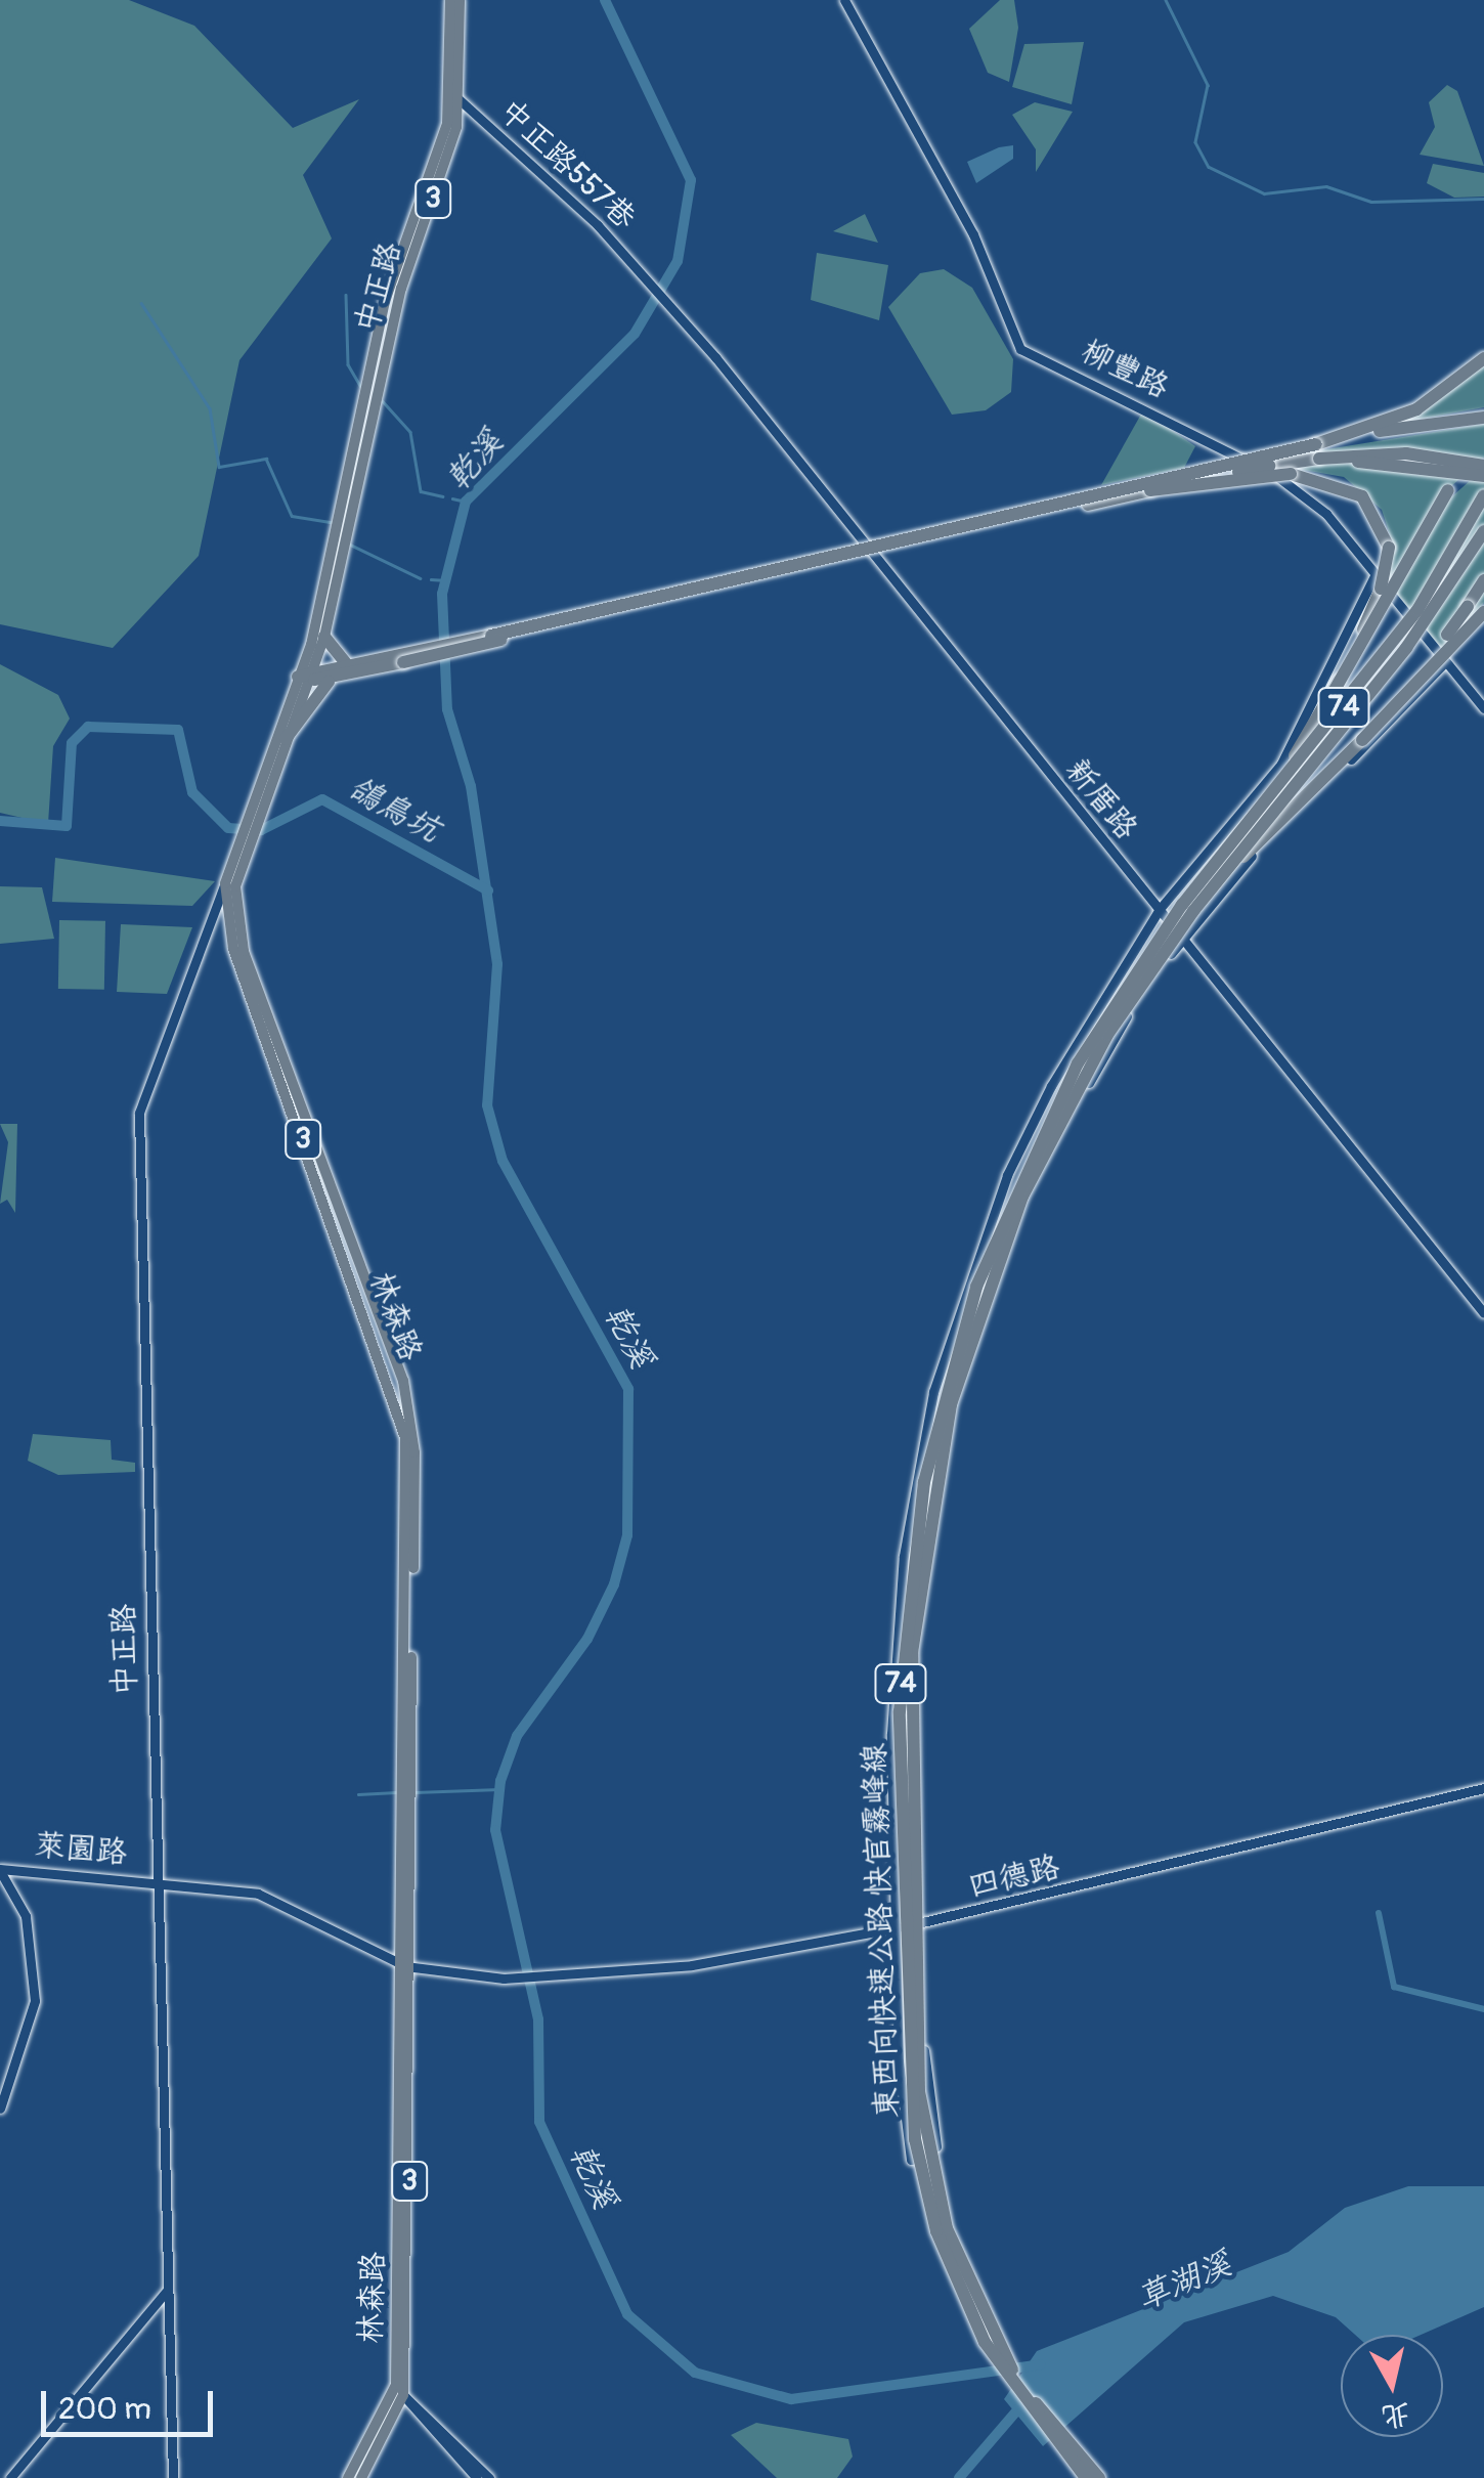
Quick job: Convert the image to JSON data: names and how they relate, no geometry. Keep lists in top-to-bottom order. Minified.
{"streets":{"highway":["74","東西向快速公路 快官霧峰線"],"main road":["3","中正路","林森路"],"street":["中正路557巷","柳豐路","新厝路","萊園路","四德路"]},"crossings":[["中正路557巷","中正路"],["中正路557巷","新厝路"],["3","中正路"],["中正路","林森路"],["中正路","萊園路"],["74","東西向快速公路 快官霧峰線"],["林森路","四德路"]],"water":["乾溪","鴿鳥坑","草湖溪"],"scale_bar":"200 m","north":"bottom"}
